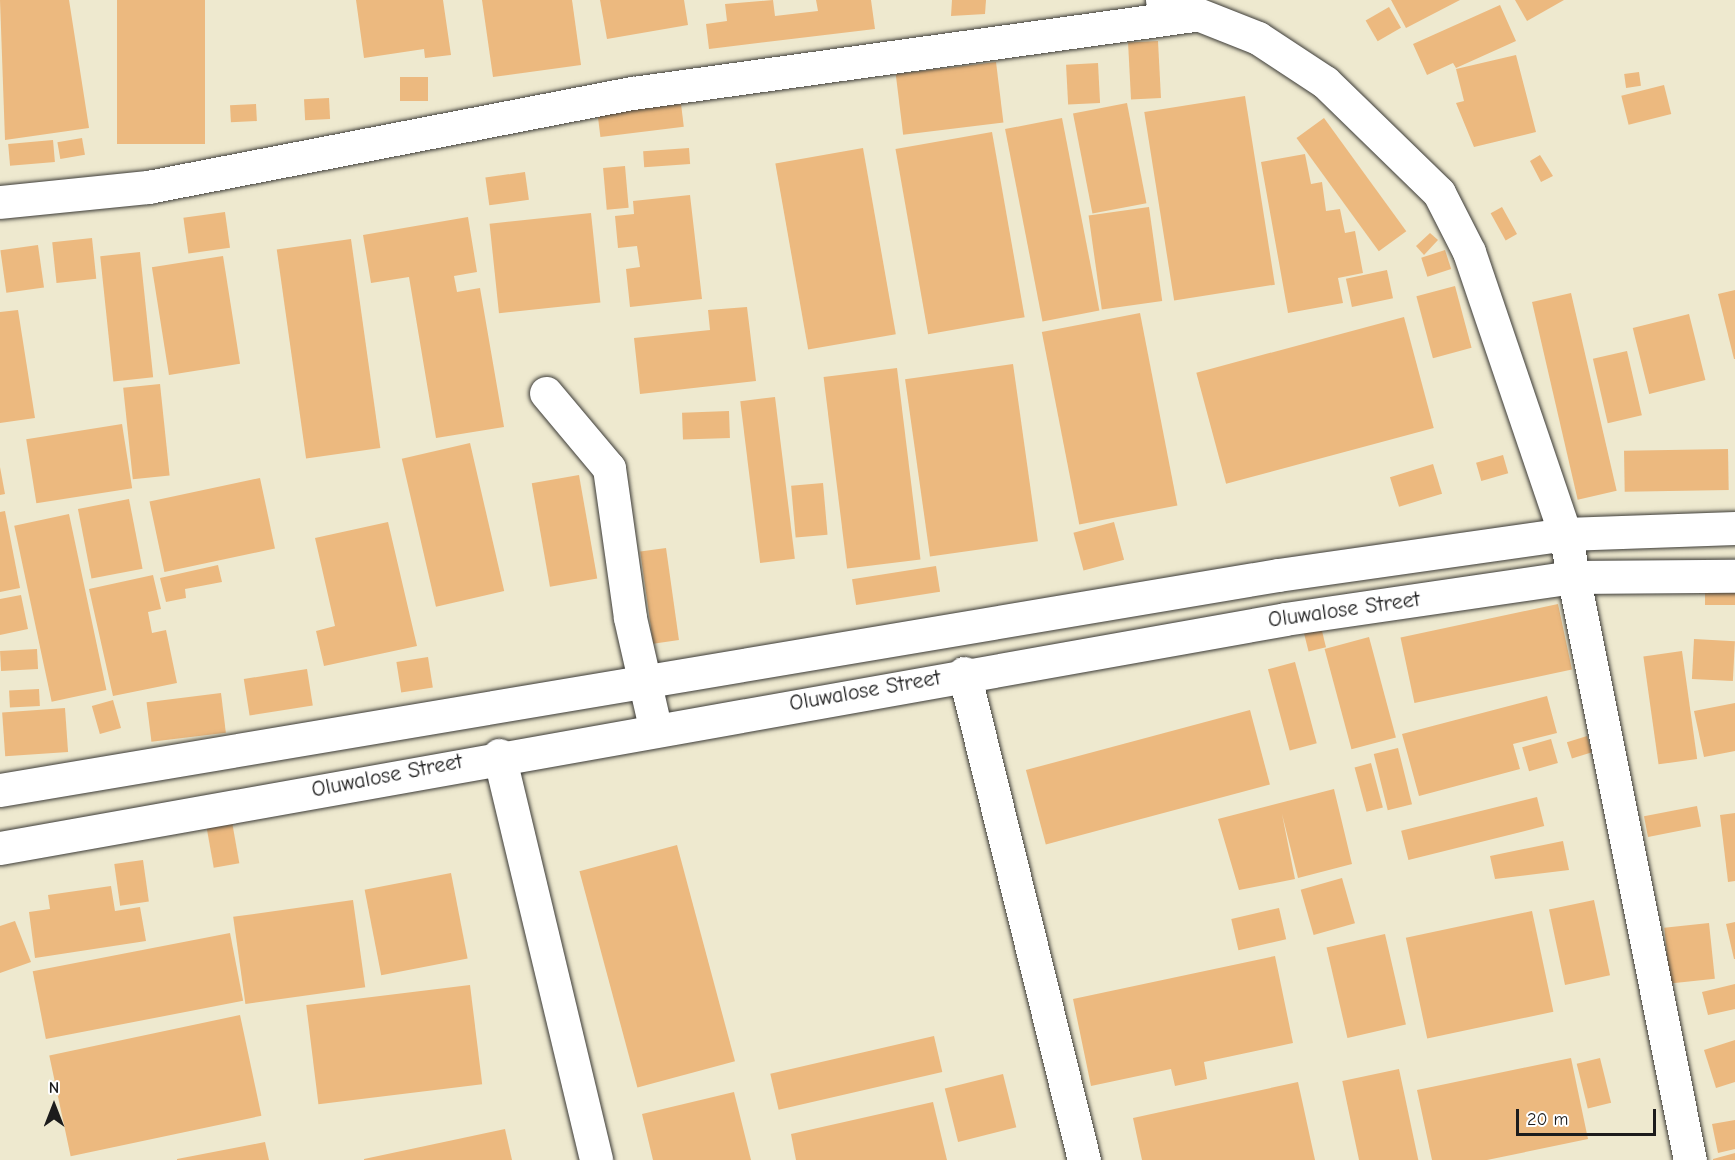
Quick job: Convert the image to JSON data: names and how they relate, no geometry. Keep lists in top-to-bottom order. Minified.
{"streets":{"street":["Oluwalose Street"]},"scale_bar":"20 m","north":"top"}
